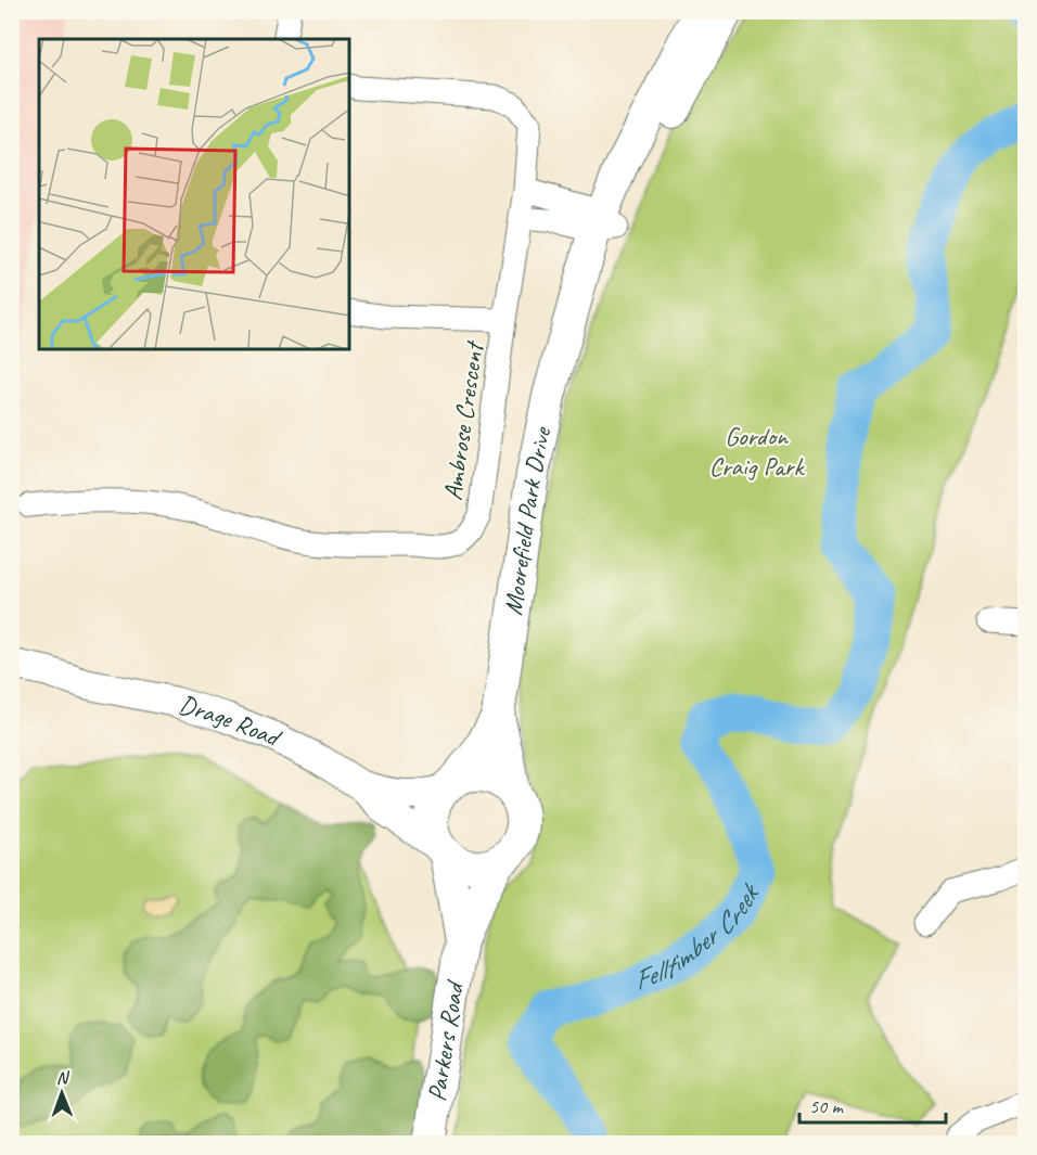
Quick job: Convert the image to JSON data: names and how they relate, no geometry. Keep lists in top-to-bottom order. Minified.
{"streets":{"main road":["Moorefield Park Drive","Parkers Road"],"street":["Ambrose Crescent","Drage Road"]},"crossings":[["Drage Road","Parkers Road"]],"water":["Felltimber Creek"],"parks":["Gordon Craig Park"],"scale_bar":"50 m","north":"top"}
